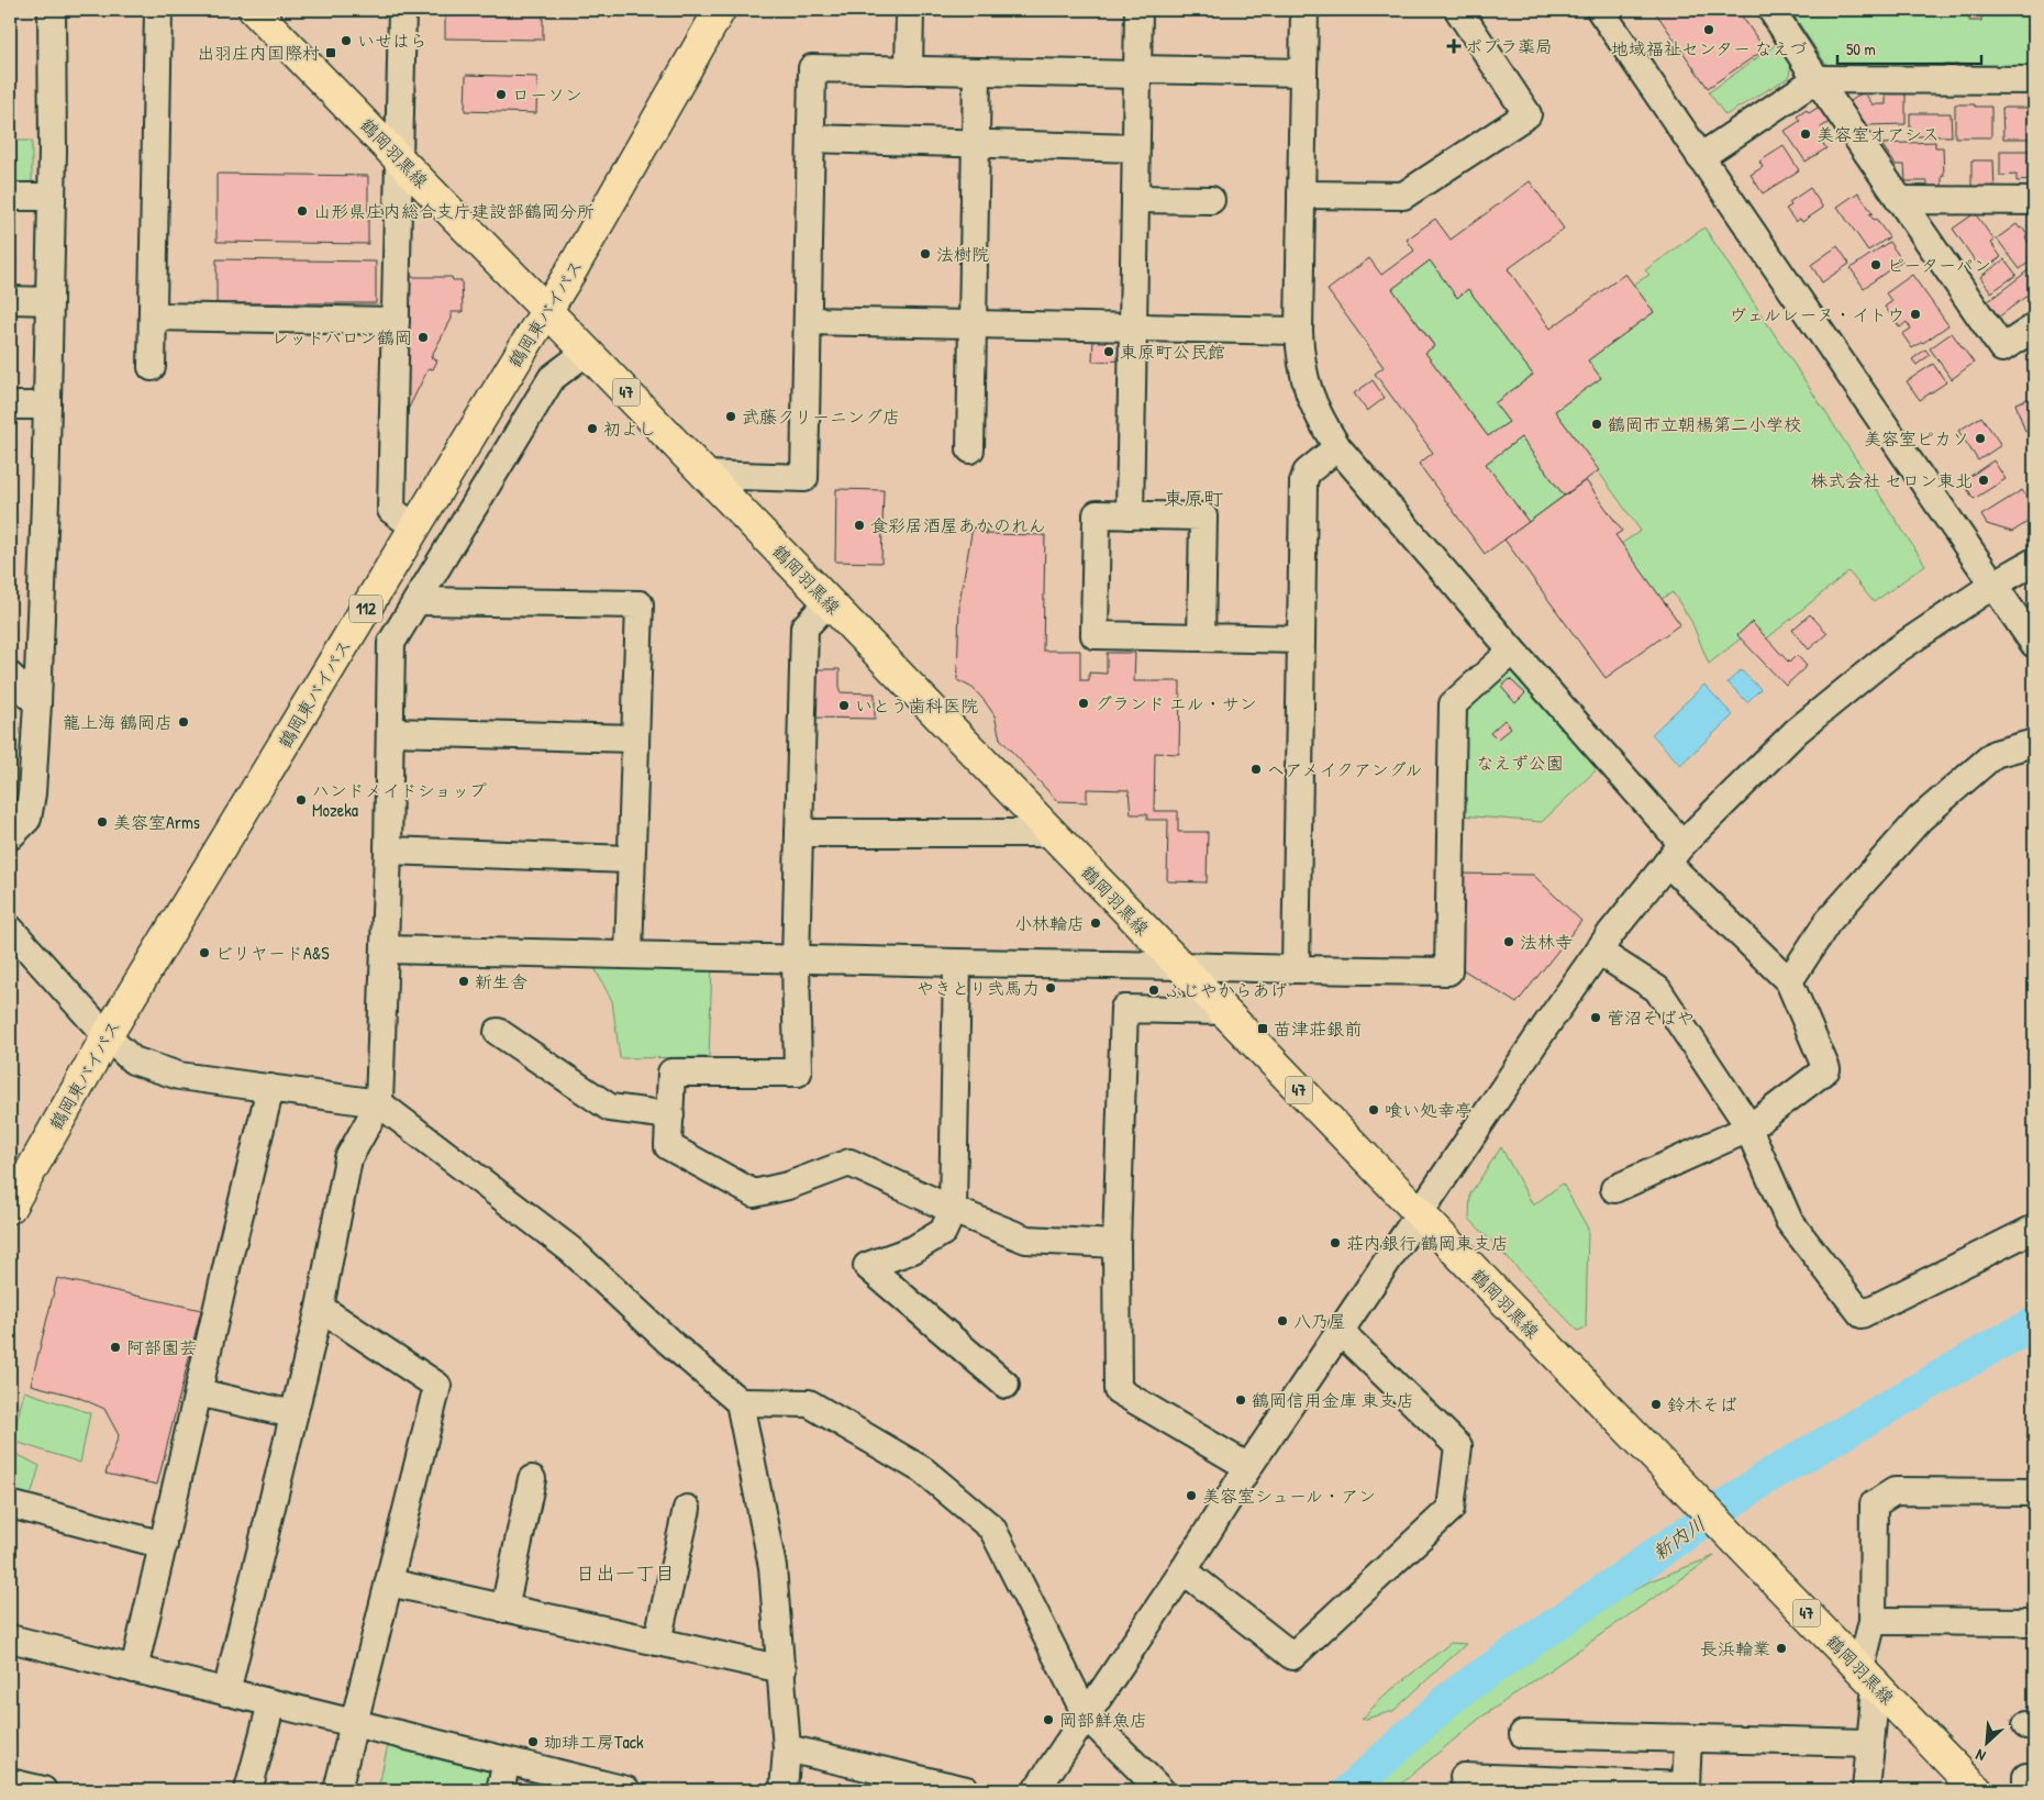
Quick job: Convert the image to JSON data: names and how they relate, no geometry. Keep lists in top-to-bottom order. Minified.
{"streets":{"main road":["鶴岡羽黒線","鶴岡東バイパス","47","112"]},"crossings":[["鶴岡羽黒線","鶴岡東バイパス"]],"districts":["東原町","日出一丁目"],"water":["新内川"],"parks":["なえず公園"],"places":{"other":["地域福祉センター なえづ","いせはら","ローソン","美容室オアシス","山形県庄内総合支庁建設部鶴岡分所","法樹院","ピーターパン","ヴェルレーヌ・イトウ","レッドバロン鶴岡","東原町公民館","武藤クリーニング店","鶴岡市立朝楊第二小学校","初よし","美容室ピカソ","株式会社 セロン東北","食彩居酒屋あかのれん","グランド エル・サン","いとう歯科医院","龍上海 鶴岡店","ヘアメイクアングル","ハンドメイドショップ Mozeka","美容室Arms","小林輪店","法林寺","ビリヤードA&S","新生舎","やきとり弐馬力","ふじやからあげ","菅沼そばや","喰い処幸亭","荘内銀行 鶴岡東支店","八乃屋","阿部園芸","鶴岡信用金庫 東支店","鈴木そば","美容室シュール・アン","長浜輪業","岡部鮮魚店","珈琲工房Tack"],"health":["ポプラ薬局"],"transit":["出羽庄内国際村","苗津荘銀前"]},"scale_bar":"50 m","north":"bottom left"}
